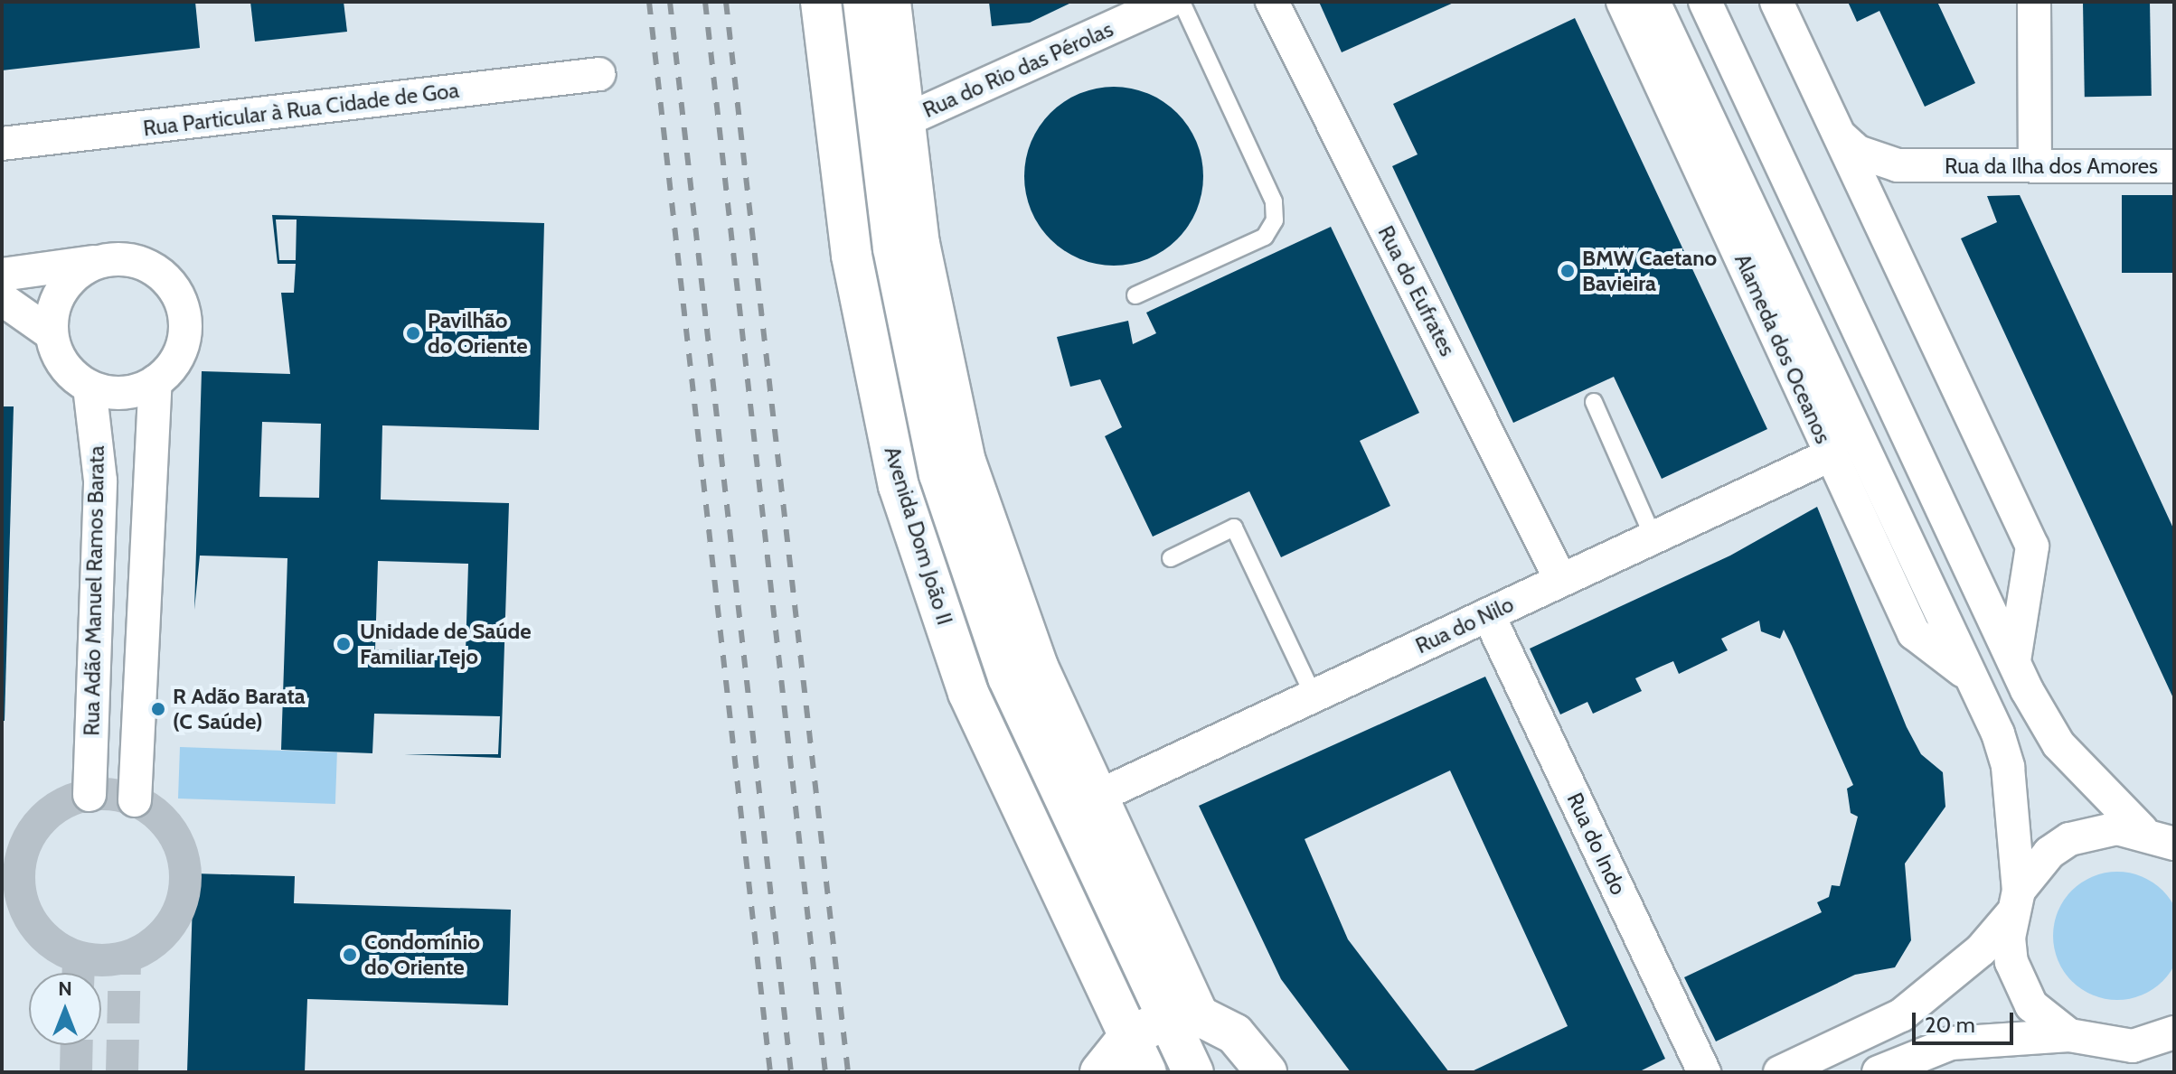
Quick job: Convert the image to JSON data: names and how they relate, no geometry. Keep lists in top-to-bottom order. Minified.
{"streets":{"main road":["Avenida Dom João II"],"street":["Rua do Rio das Pérolas","Rua Particular à Rua Cidade de Goa","Rua da Ilha dos Amores","Rua do Eufrates","Alameda dos Oceanos","Rua Adão Manuel Ramos Barata","Rua do Nilo","Rua do Indo"]},"crossings":[["Rua do Eufrates","Rua do Nilo"],["Alameda dos Oceanos","Rua do Nilo"],["Rua do Nilo","Rua do Indo"]],"places":["BMW Caetano Bavieira","Pavilhão do Oriente","Unidade de Saúde Familiar Tejo","R Adão Barata (C Saúde)","Condomínio do Oriente"],"scale_bar":"20 m","north":"top"}
